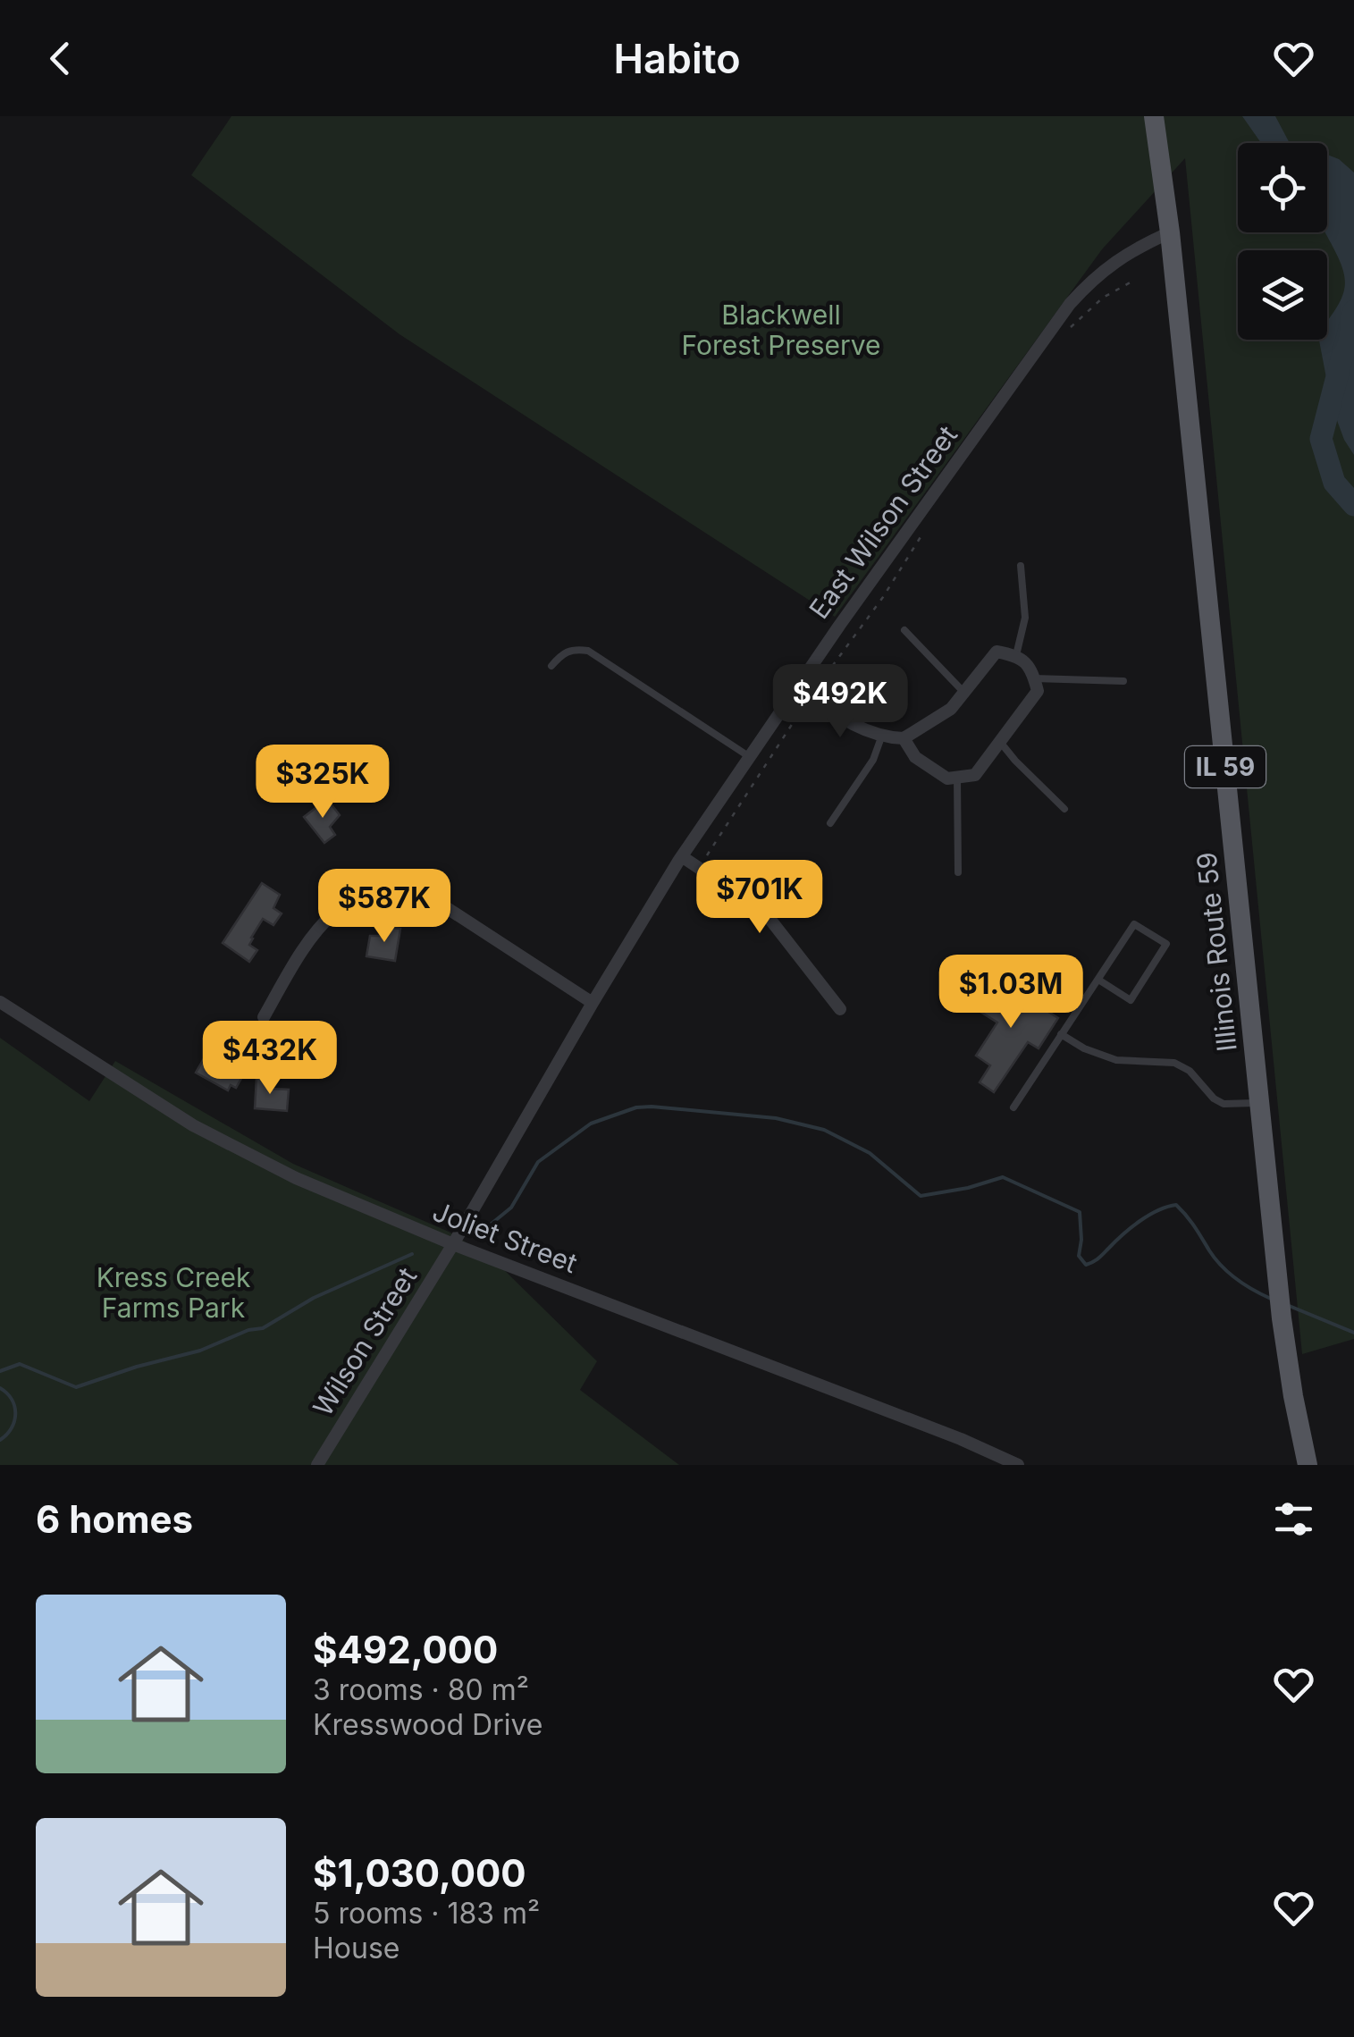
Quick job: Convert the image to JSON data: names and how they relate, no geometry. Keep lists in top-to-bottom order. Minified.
{"streets":{"main road":["IL 59","Illinois Route 59"],"street":["East Wilson Street","Joliet Street","Wilson Street"]},"crossings":[["East Wilson Street","IL 59"],["East Wilson Street","Illinois Route 59"],["East Wilson Street","Joliet Street"],["East Wilson Street","Wilson Street"],["IL 59","Illinois Route 59"],["Joliet Street","Wilson Street"]],"parks":["Blackwell Forest Preserve","Kress Creek Farms Park"],"page":{"header":"Habito","price":["$492K","$325K","$701K","$587K","$1.03M","$432K"],"heading":"6 homes","list":[{"name":"$492,000","note":"3 rooms · 80 m² · Kresswood Drive"},{"name":"$1,030,000","note":"5 rooms · 183 m² · House"}]}}
